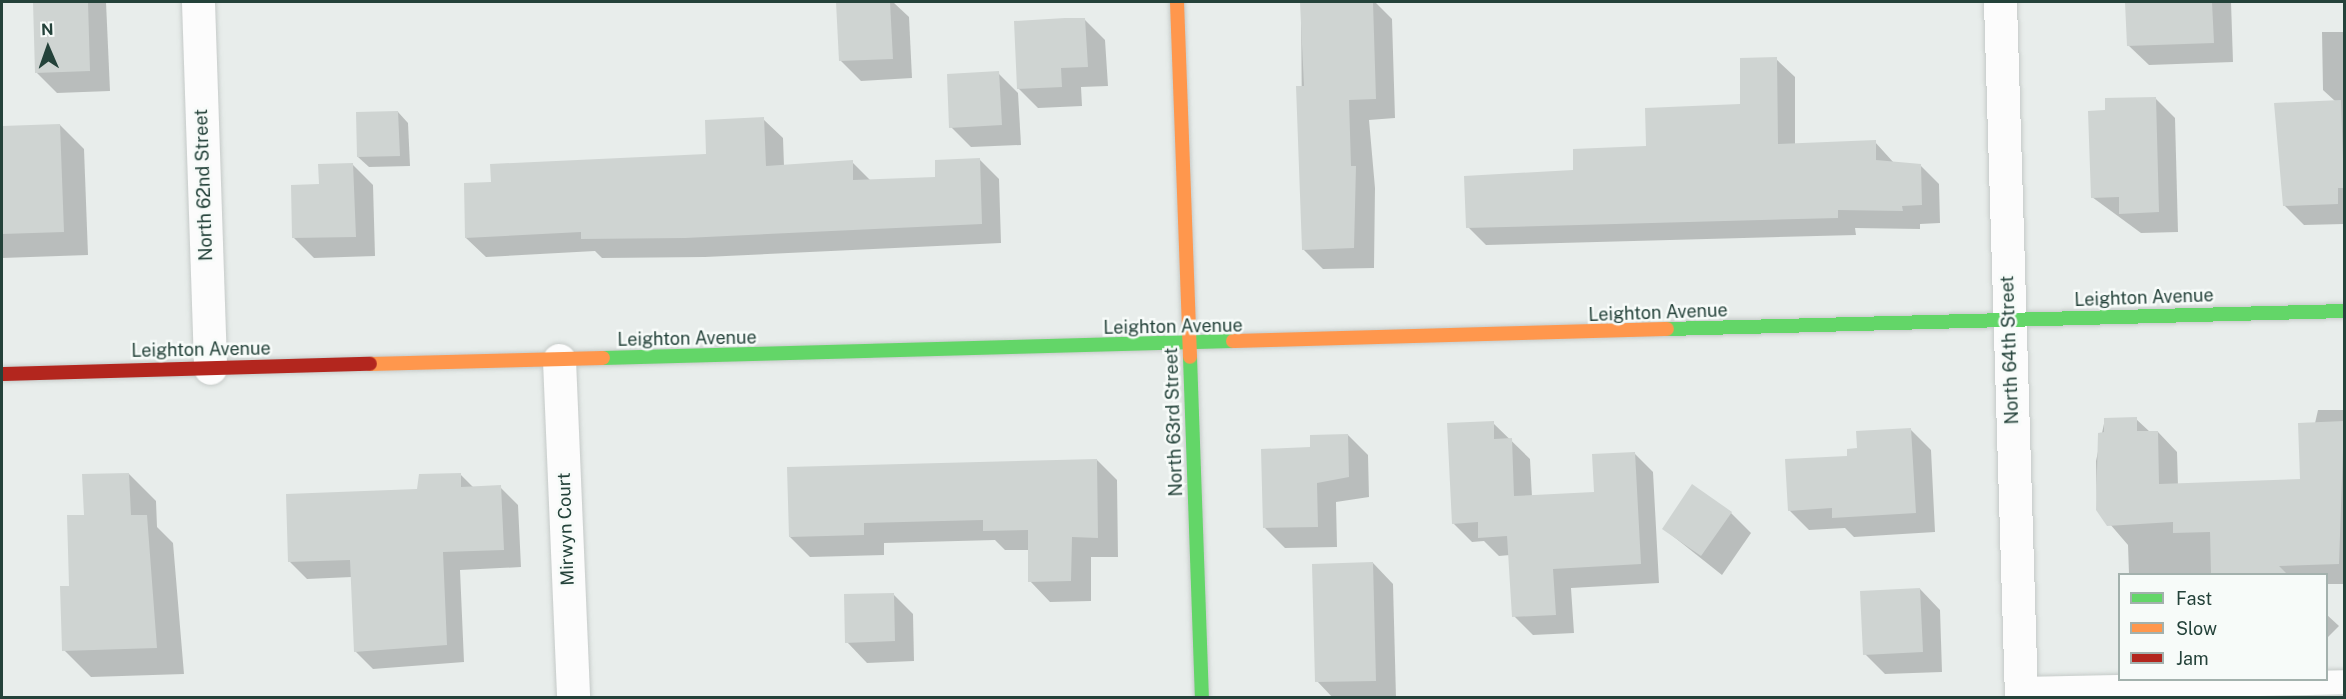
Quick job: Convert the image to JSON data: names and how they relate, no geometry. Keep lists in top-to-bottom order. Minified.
{"streets":{"street":["North 62nd Street","Leighton Avenue","North 64th Street","North 63rd Street","Mirwyn Court"]},"crossings":[["North 62nd Street","Leighton Avenue"],["Leighton Avenue","North 64th Street"],["Leighton Avenue","North 63rd Street"],["Leighton Avenue","Mirwyn Court"]],"legend":["Fast","Slow","Jam"],"north":"top"}
